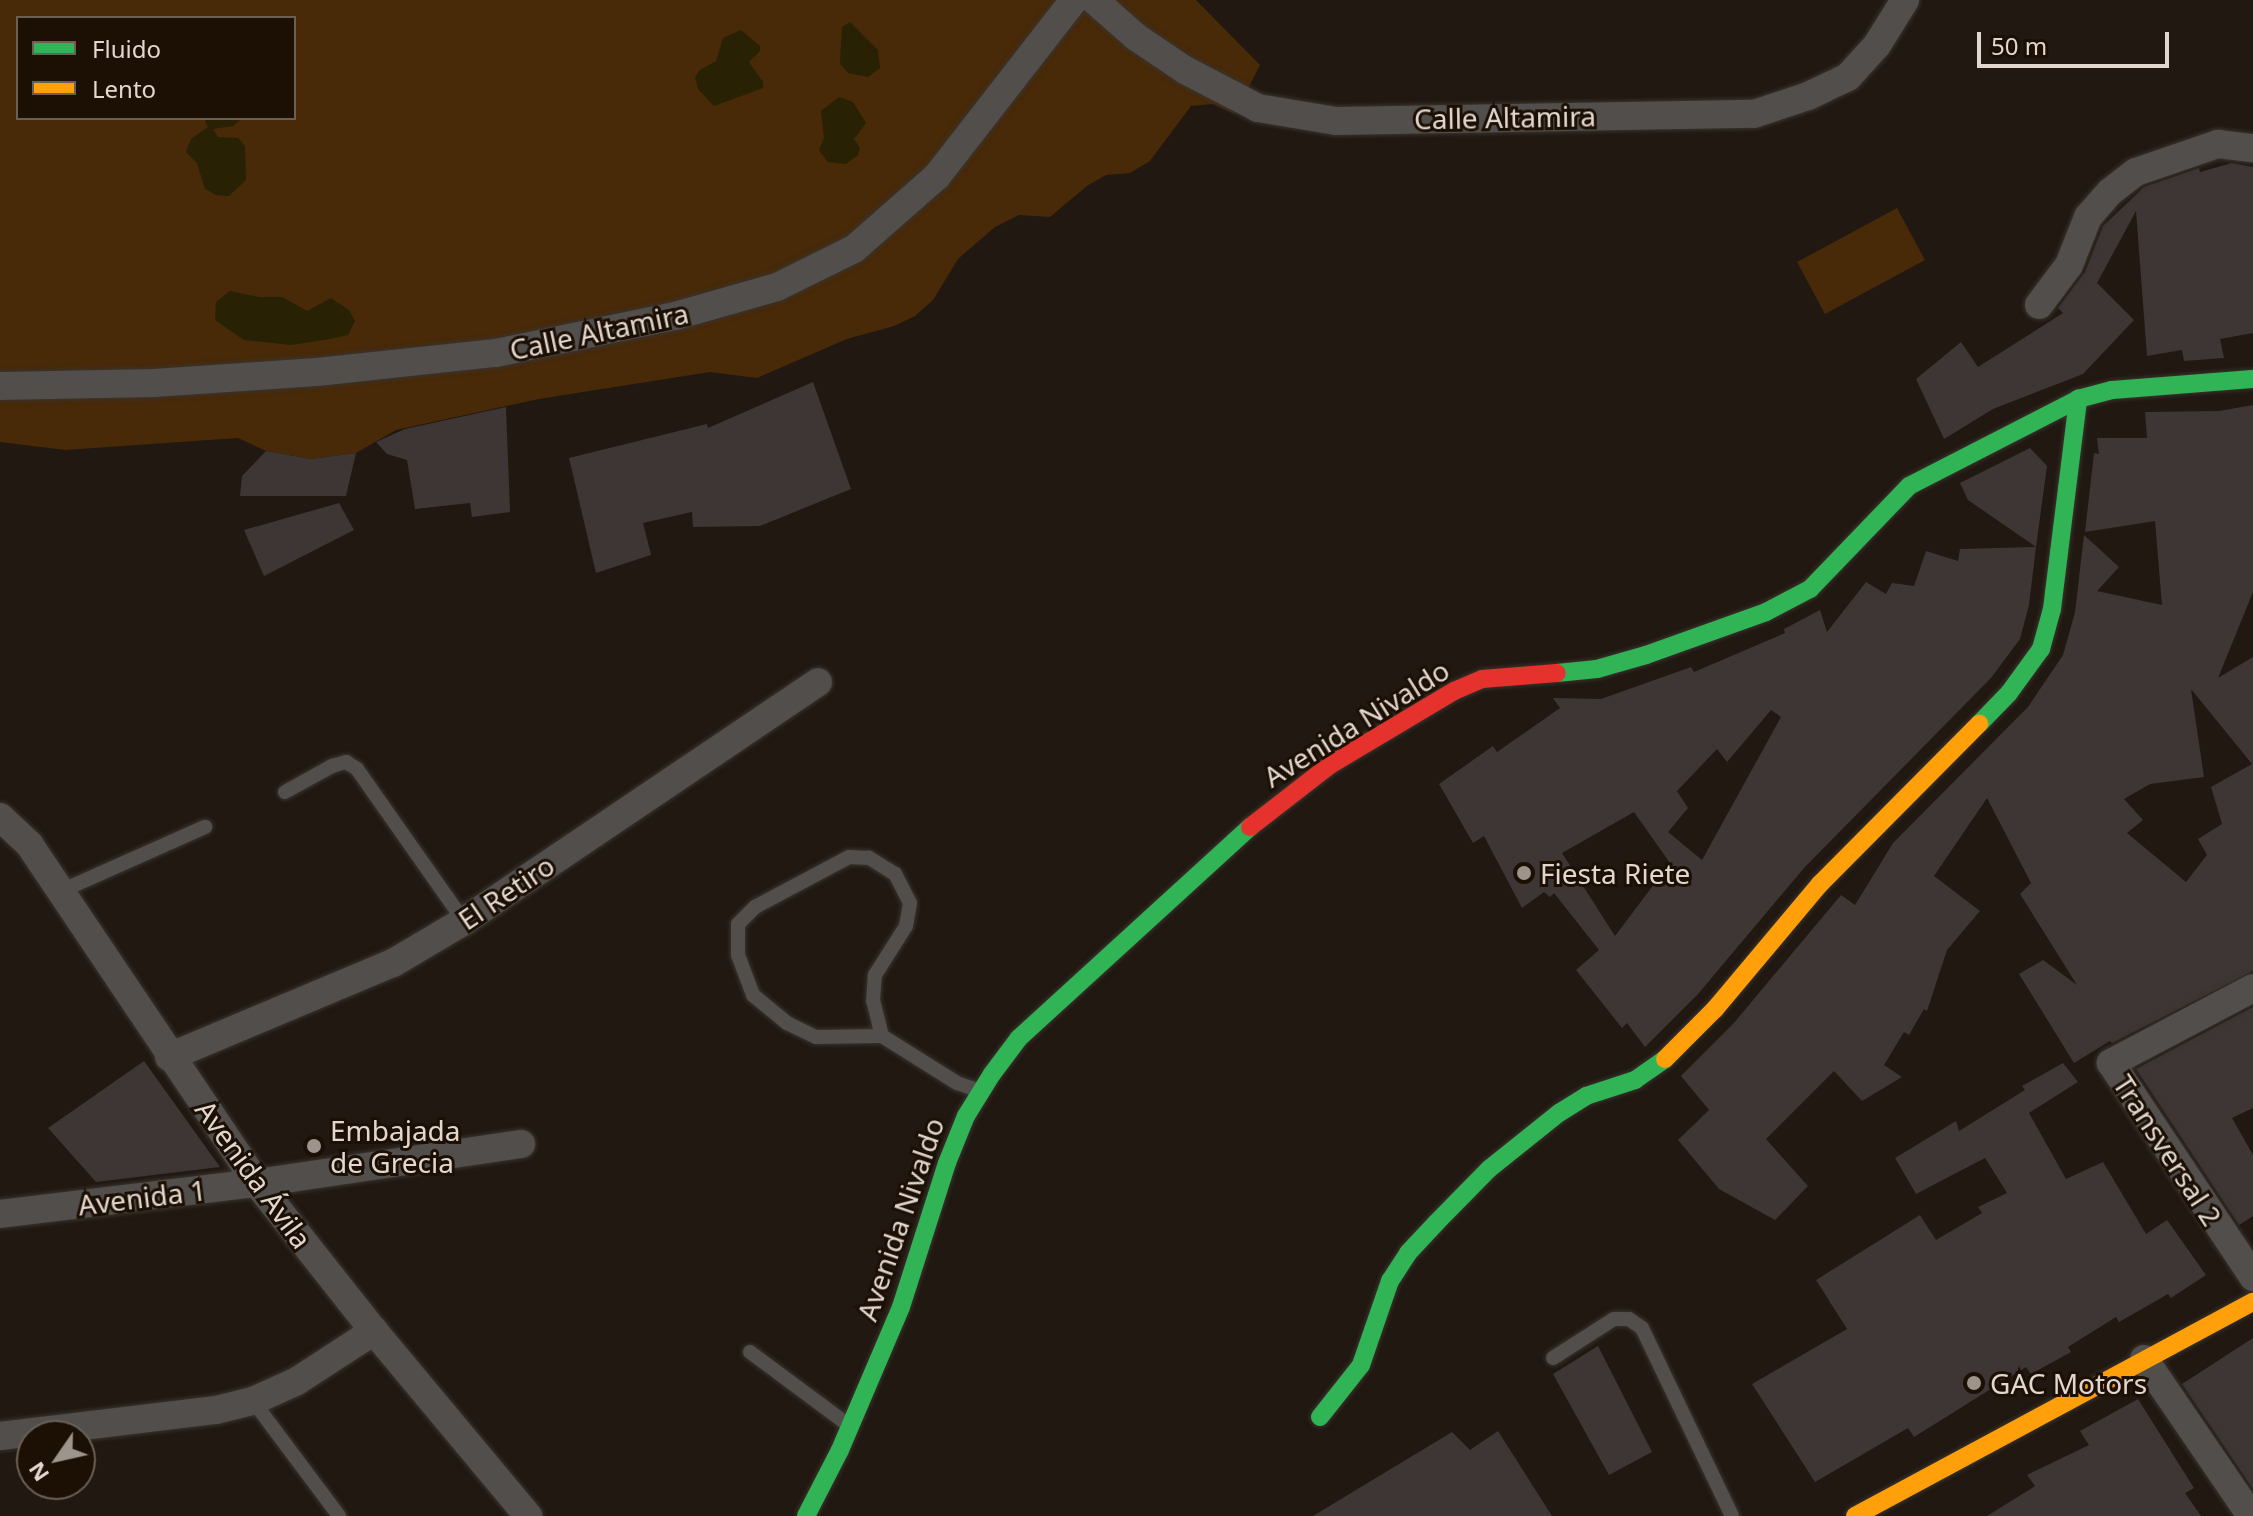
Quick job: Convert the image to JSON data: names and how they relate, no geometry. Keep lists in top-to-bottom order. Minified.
{"streets":{"street":["Calle Altamira","Avenida Nivaldo","El Retiro","Transversal 2","Avenida Ávila","Avenida 1"]},"crossings":[["El Retiro","Avenida Ávila"],["Avenida Ávila","Avenida 1"]],"places":["Fiesta Riete","Embajada de Grecia","GAC Motors"],"legend":["Fluido","Lento"],"scale_bar":"50 m","north":"bottom left"}
